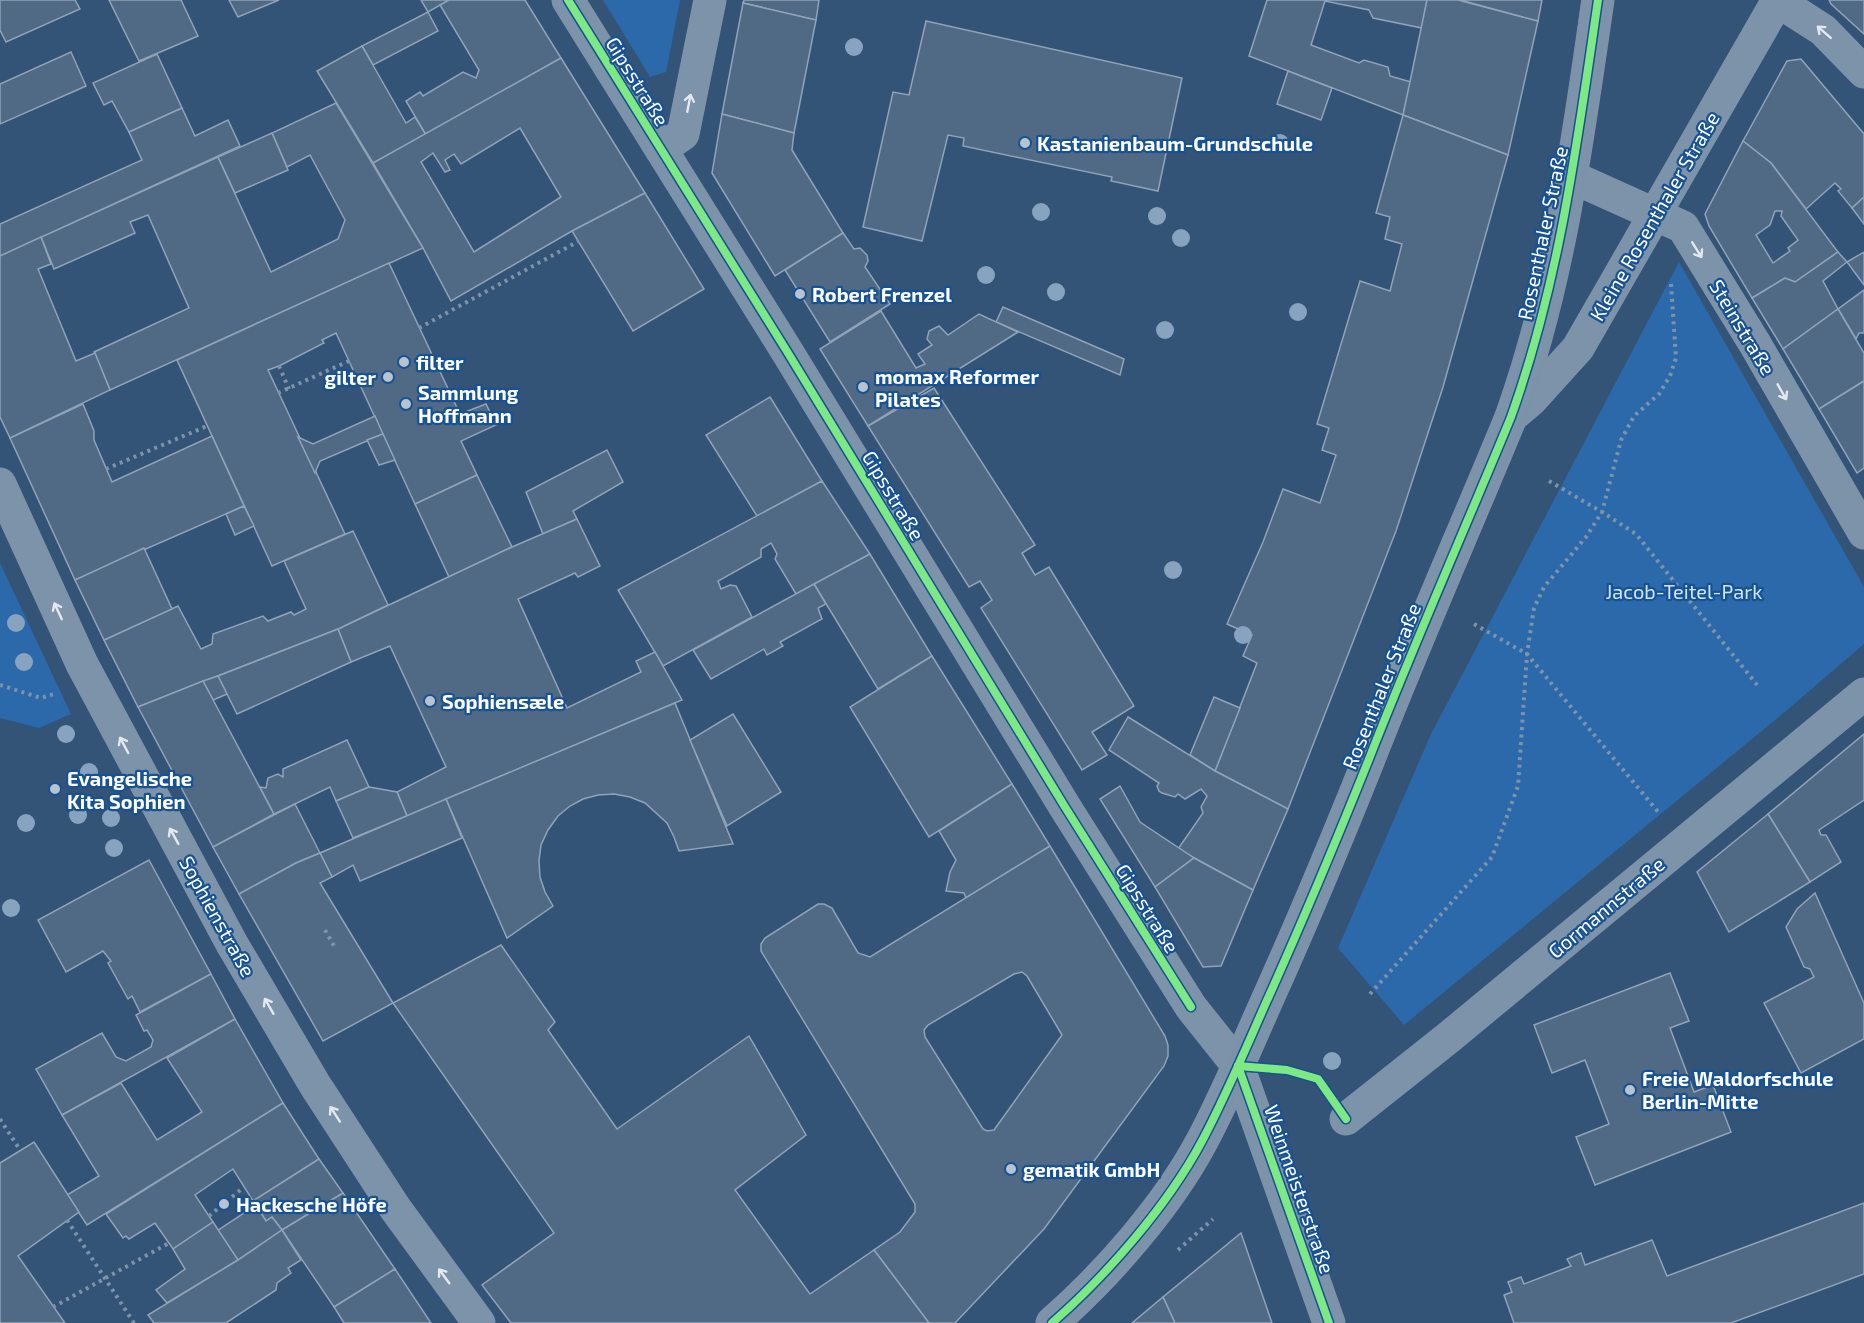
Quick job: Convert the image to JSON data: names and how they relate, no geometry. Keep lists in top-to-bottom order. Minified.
{"streets":{"street":["Gipsstraße","Kleine Rosenthaler Straße","Rosenthaler Straße","Steinstraße","Gormannstraße","Sophienstraße","Weinmeisterstraße"]},"crossings":[["Gipsstraße","Rosenthaler Straße"],["Gipsstraße","Weinmeisterstraße"],["Kleine Rosenthaler Straße","Rosenthaler Straße"],["Kleine Rosenthaler Straße","Steinstraße"],["Rosenthaler Straße","Steinstraße"],["Rosenthaler Straße","Weinmeisterstraße"]],"one_way":["Steinstraße","Sophienstraße"],"parks":["Jacob-Teitel-Park"],"places":["Kastanienbaum-Grundschule","Robert Frenzel","filter","gilter","momax Reformer Pilates","Sammlung Hoffmann","Sophiensæle","Evangelische Kita Sophien","Freie Waldorfschule Berlin-Mitte","gematik GmbH","Hackesche Höfe"]}
